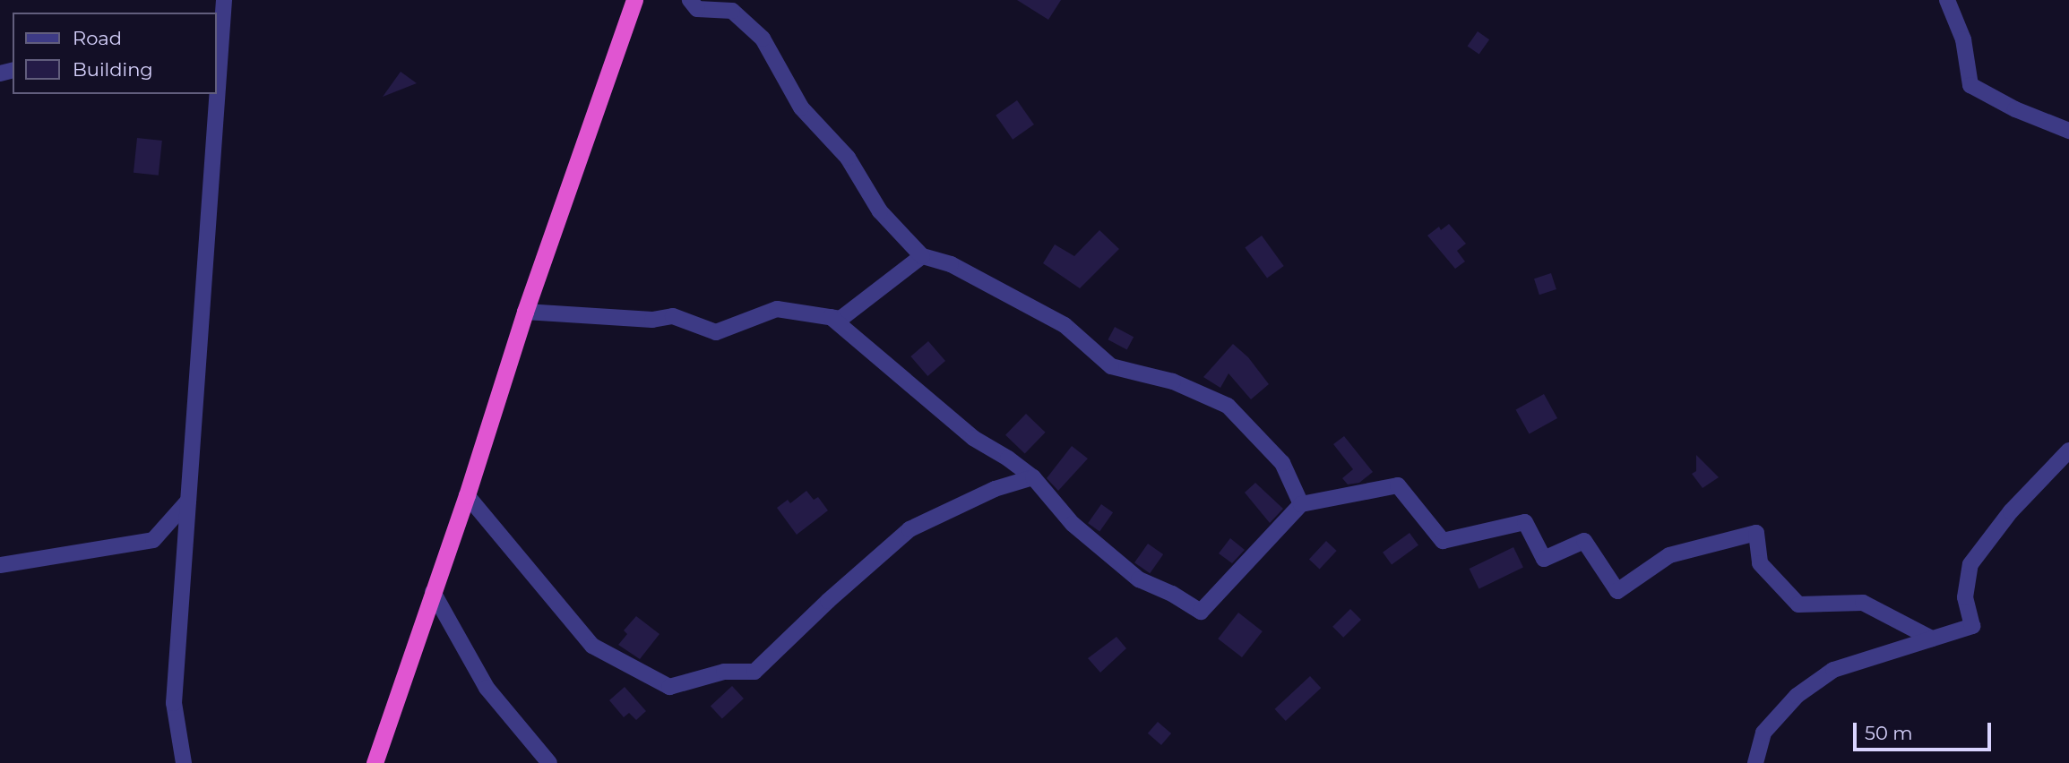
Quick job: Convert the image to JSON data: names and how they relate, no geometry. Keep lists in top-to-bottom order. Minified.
{"legend":["Road","Building"],"scale_bar":"50 m"}
